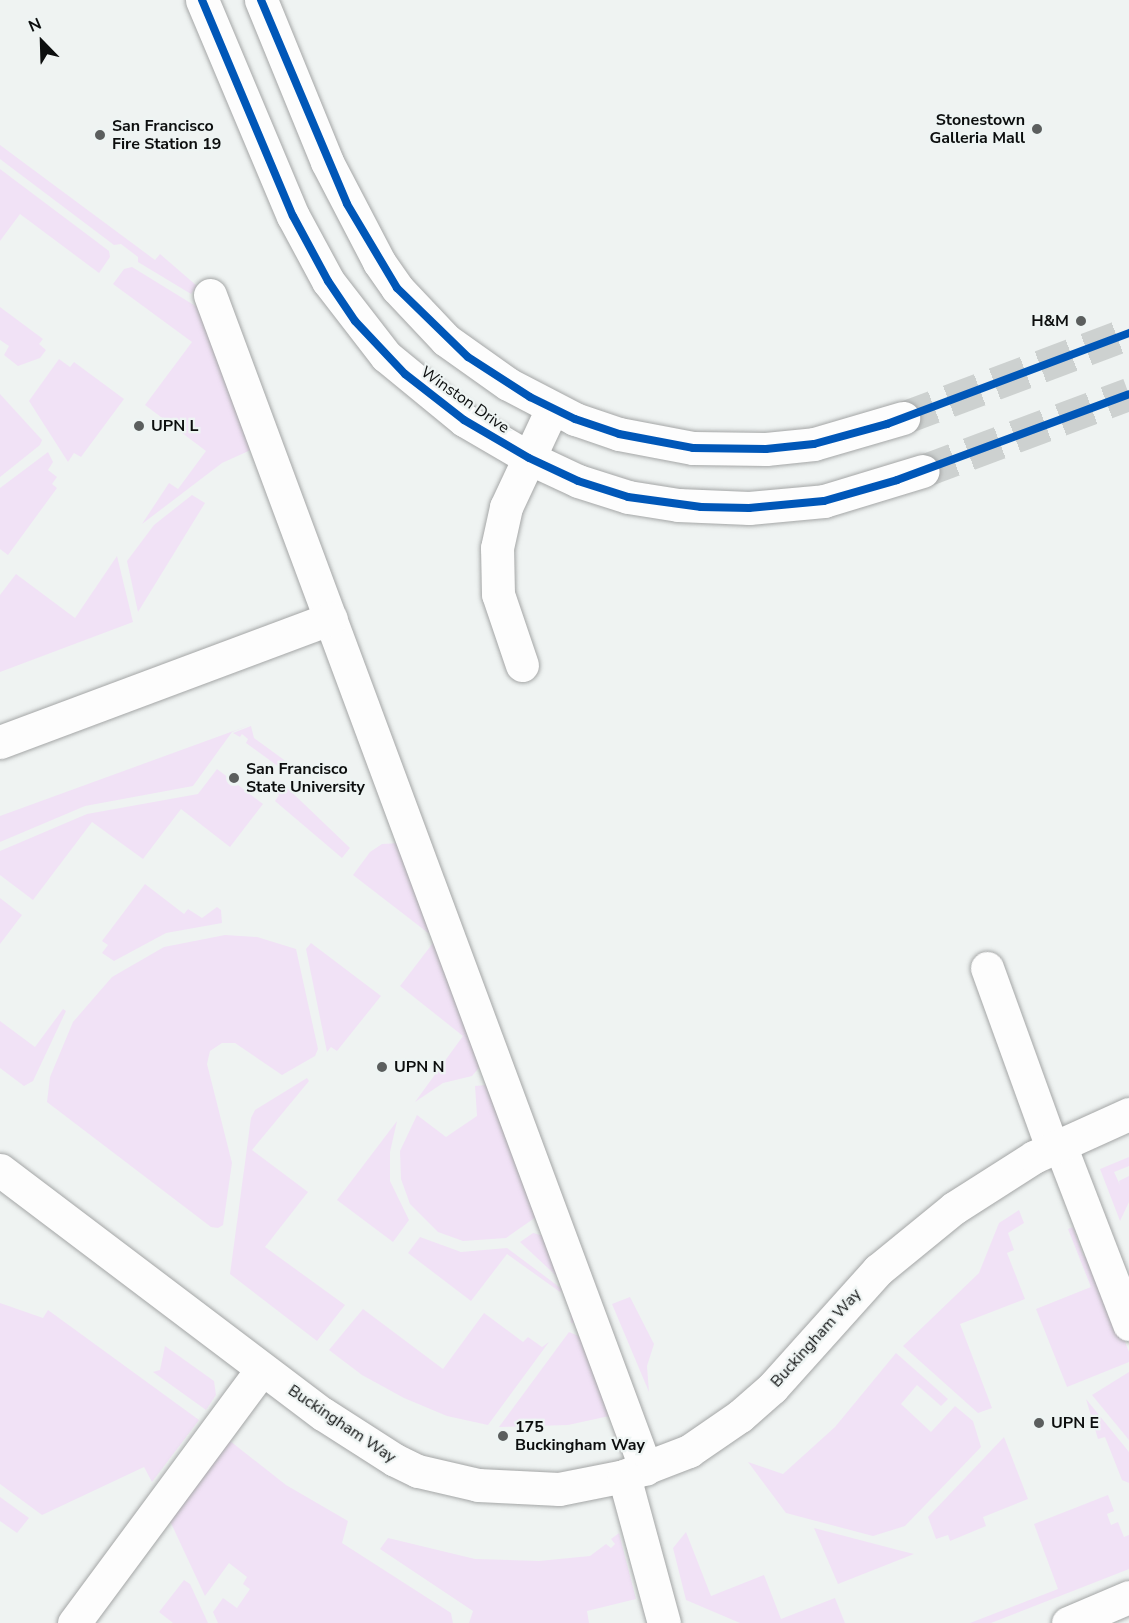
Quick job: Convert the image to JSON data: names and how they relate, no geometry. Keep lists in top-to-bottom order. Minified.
{"streets":{"street":["Winston Drive","Buckingham Way"]},"places":["Stonestown Galleria Mall","San Francisco Fire Station 19","H&M","UPN L","San Francisco State University","UPN N","UPN E","175 Buckingham Way"],"north":"top left"}
